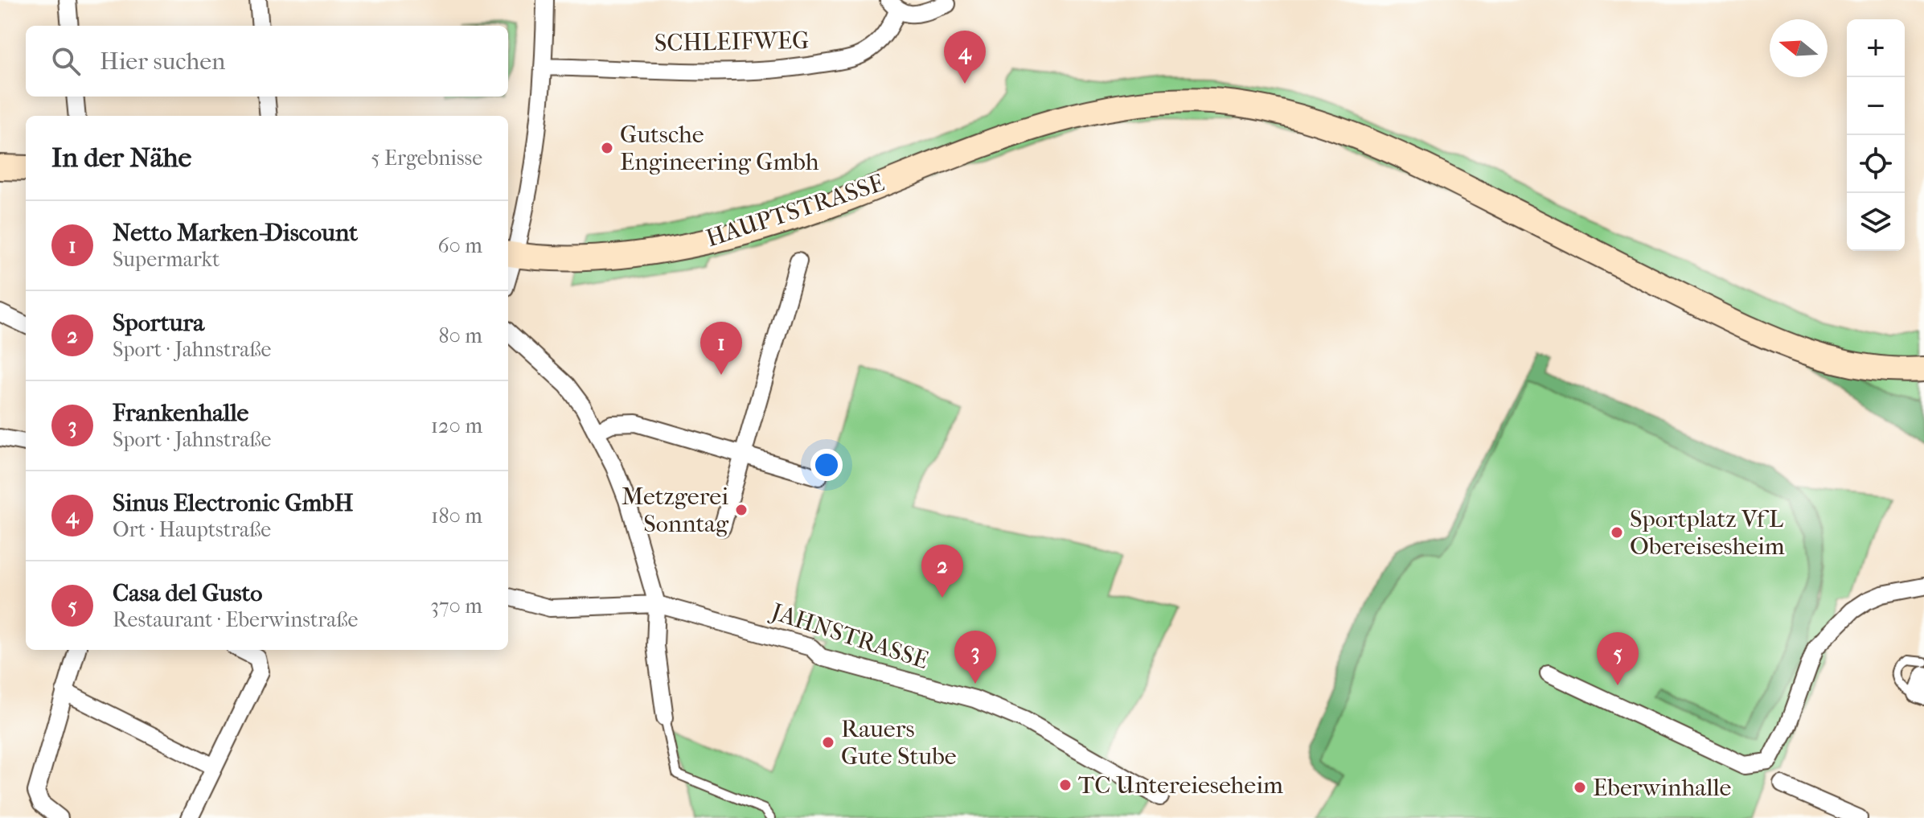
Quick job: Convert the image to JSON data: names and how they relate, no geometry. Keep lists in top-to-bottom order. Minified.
{"streets":{"main road":["HAUPTSTRASSE"],"street":["SCHLEIFWEG","JAHNSTRASSE"]},"places":["Gutsche Engineering Gmbh","Metzgerei Sonntag","Sportplatz VfL Obereisesheim","Rauers Gute Stube","TC Untereieseheim","Eberwinhalle"],"north":"left","page":{"map_buttons":["+","−"],"search":"Hier suchen","pins":["4","1","2","3","5"],"heading":["In der Nähe","5 Ergebnisse"],"list":[{"mark":"1","name":"Netto Marken-Discount","note":"Supermarkt","value":"60 m"},{"mark":"2","name":"Sportura","note":"Sport · Jahnstraße","value":"80 m"},{"mark":"3","name":"Frankenhalle","note":"Sport · Jahnstraße","value":"120 m"},{"mark":"4","name":"Sinus Electronic GmbH","note":"Ort · Hauptstraße","value":"180 m"},{"mark":"5","name":"Casa del Gusto","note":"Restaurant · Eberwinstraße","value":"370 m"}]}}
